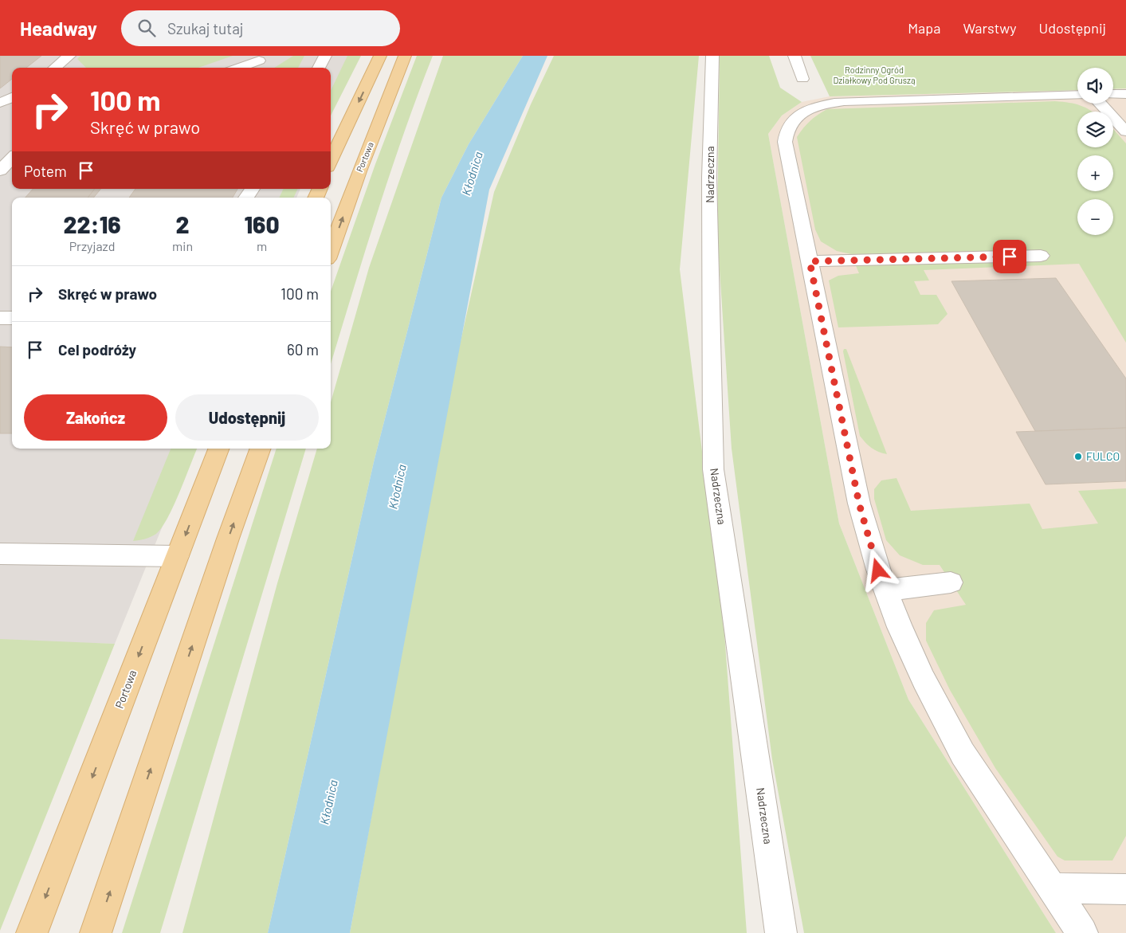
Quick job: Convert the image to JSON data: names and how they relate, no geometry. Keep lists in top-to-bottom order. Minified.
{"streets":{"main road":["Portowa"],"street":["Nadrzeczna"]},"water":["Kłodnica"],"parks":["Rodzinny Ogród Działkowy Pod Gruszą"],"places":["FULCO"],"page":{"header":"Headway","search":"Szukaj tutaj","nav":["Mapa","Warstwy","Udostępnij"],"map_buttons":["+","−"],"turn":["100 m","Skręć w prawo"],"then":"Potem","eta":["22:16","Przyjazd","2","min","160","m"],"list":[{"name":"Skręć w prawo","value":"100 m"},{"name":"Cel podróży","value":"60 m"}],"buttons":["Zakończ","Udostępnij"]}}
